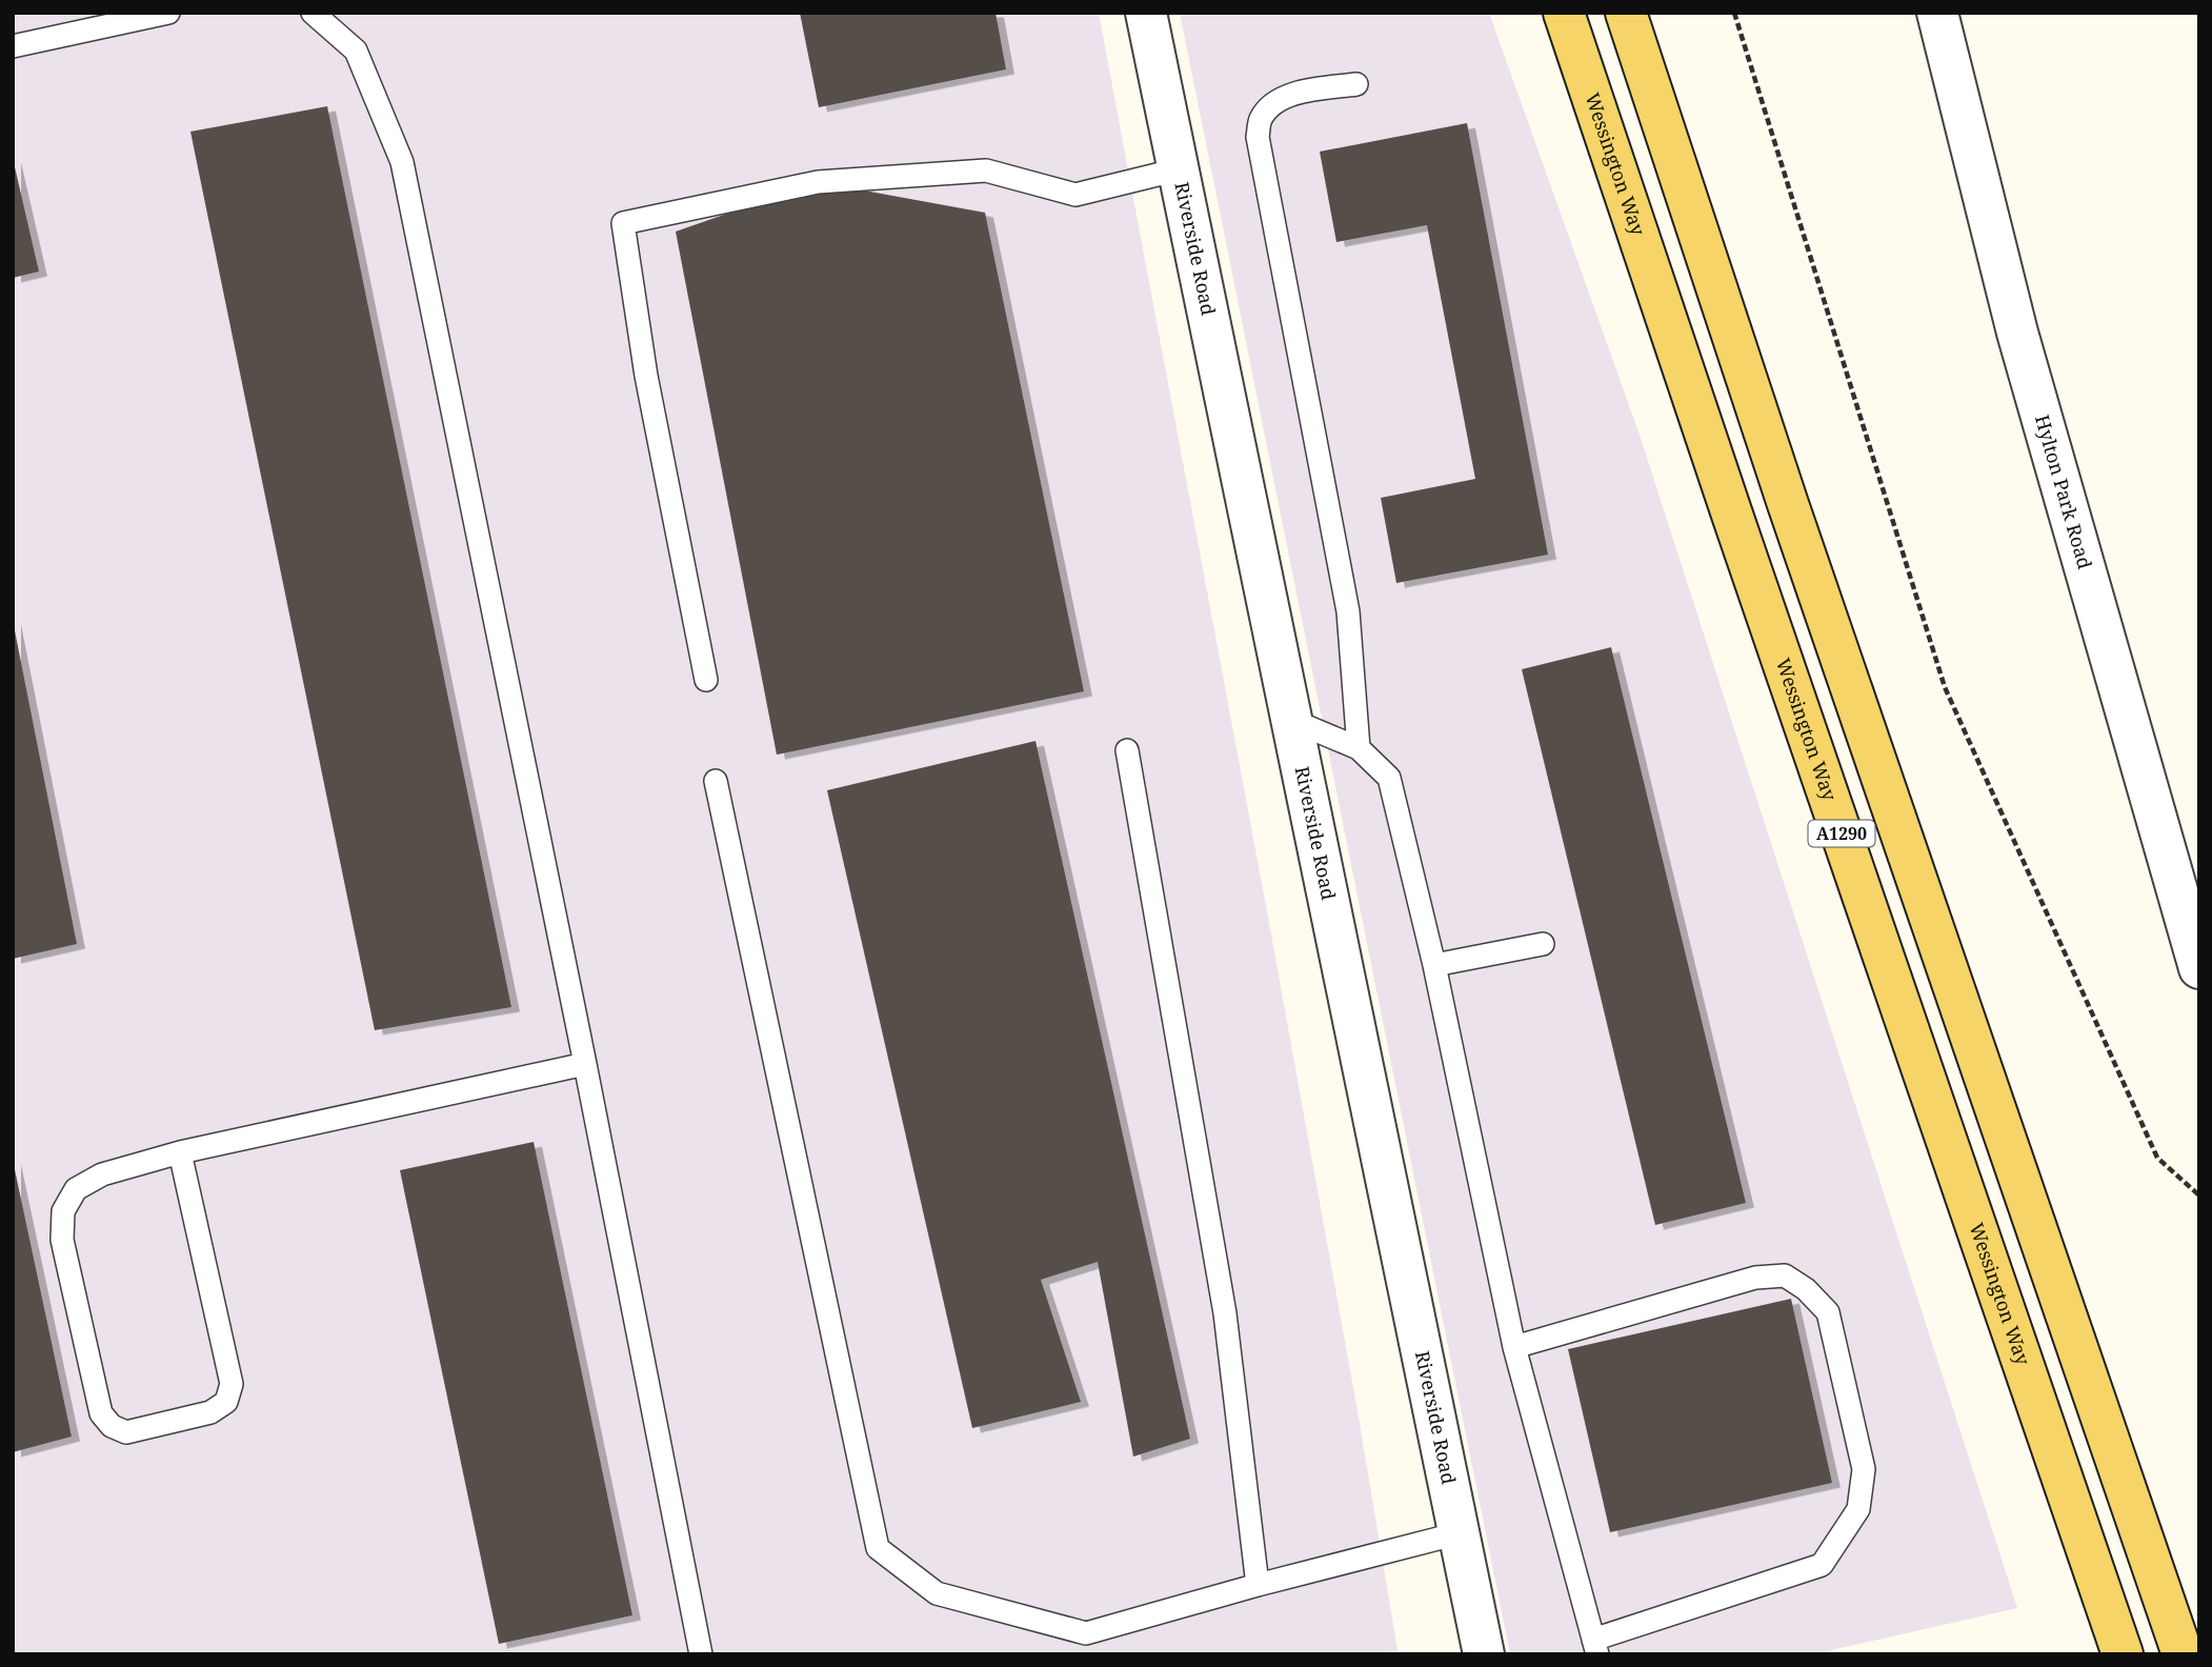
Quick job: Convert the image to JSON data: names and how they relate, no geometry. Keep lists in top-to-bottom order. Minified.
{"streets":{"main road":["Wessington Way","A1290"],"street":["Riverside Road","Hylton Park Road"]}}
